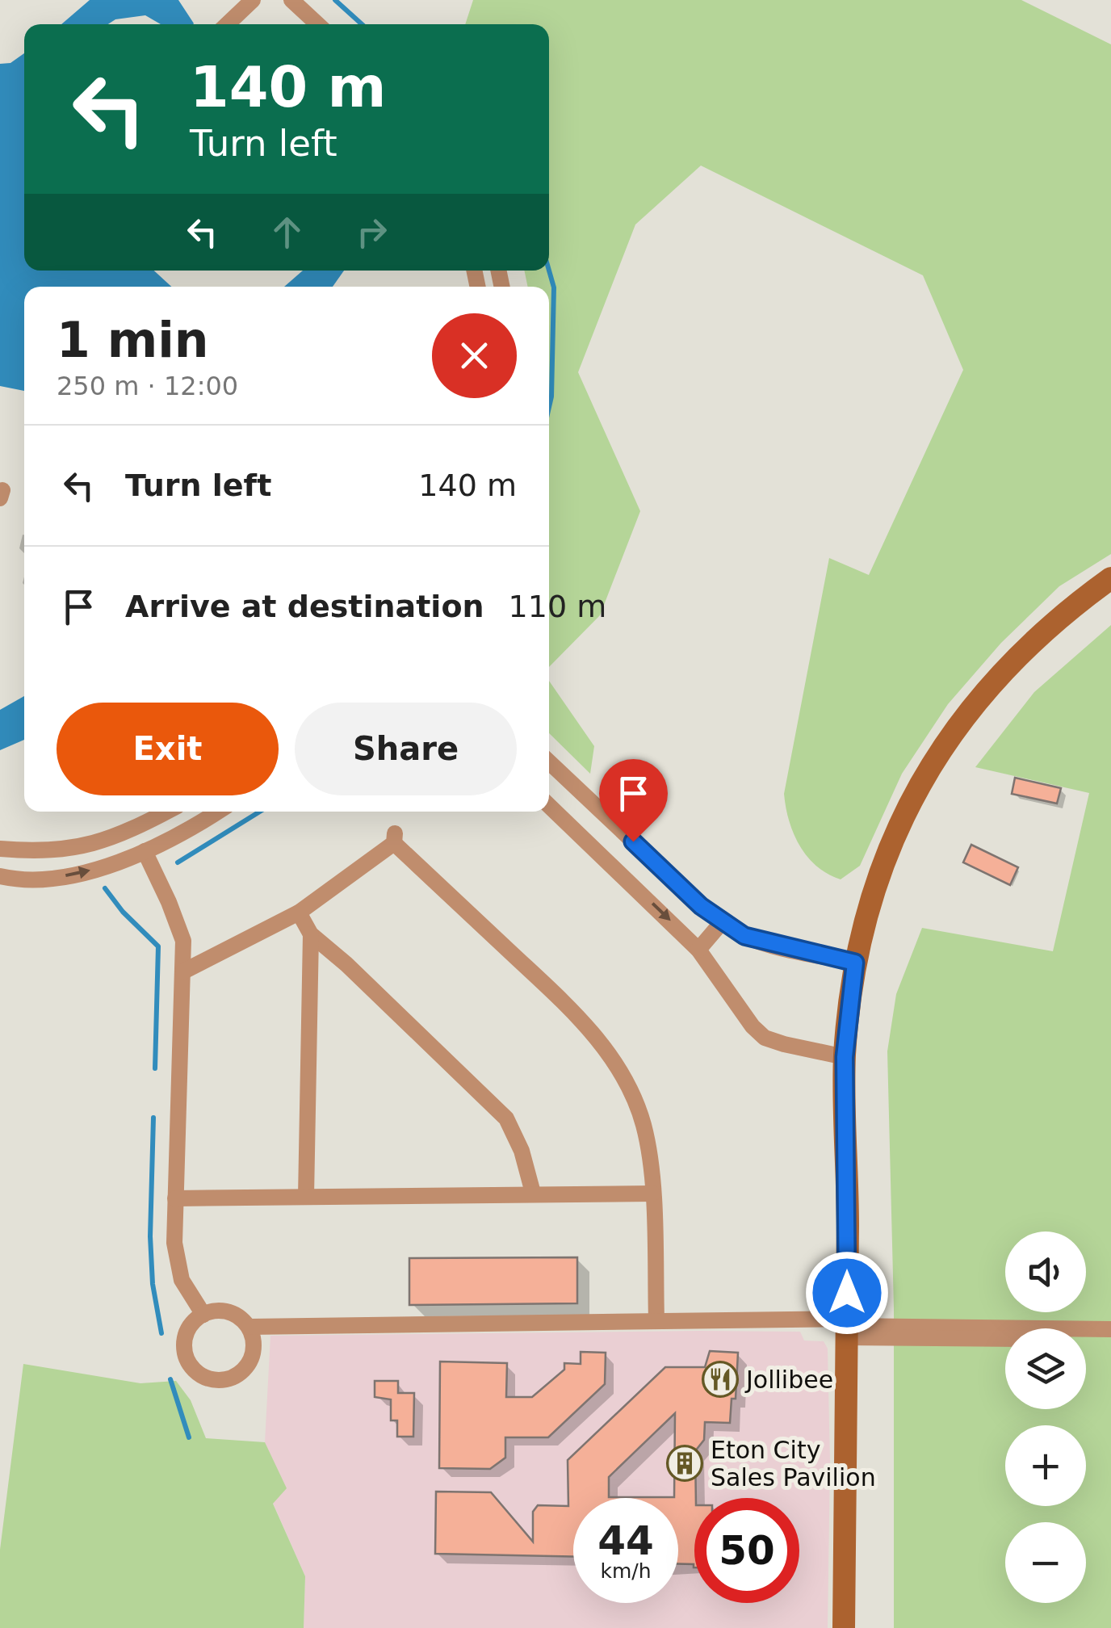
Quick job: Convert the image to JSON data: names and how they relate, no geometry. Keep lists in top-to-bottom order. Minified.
{"places":{"restaurant":["Jollibee"],"building":["Eton City Sales Pavilion"]},"page":{"turn":["140 m","Turn left"],"heading":["1 min","250 m · 12:00"],"list":[{"name":"Turn left","value":"140 m"},{"name":"Arrive at destination","value":"110 m"}],"buttons":["Exit","Share"],"map_buttons":["+","−"],"speed":"44 km/h","limit":"50"}}
